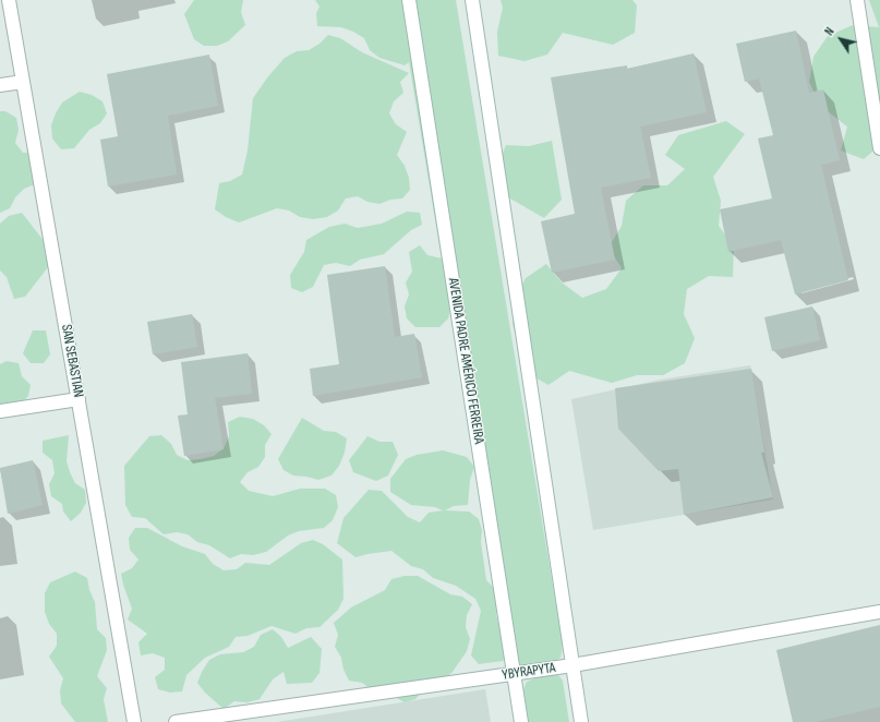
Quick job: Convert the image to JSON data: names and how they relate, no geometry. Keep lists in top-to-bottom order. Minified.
{"streets":{"street":["SAN SEBASTIAN","AVENIDA PADRE AMÉRICO FERREIRA","YBYRAPYTA"]},"crossings":[["AVENIDA PADRE AMÉRICO FERREIRA","YBYRAPYTA"]],"north":"top left"}
